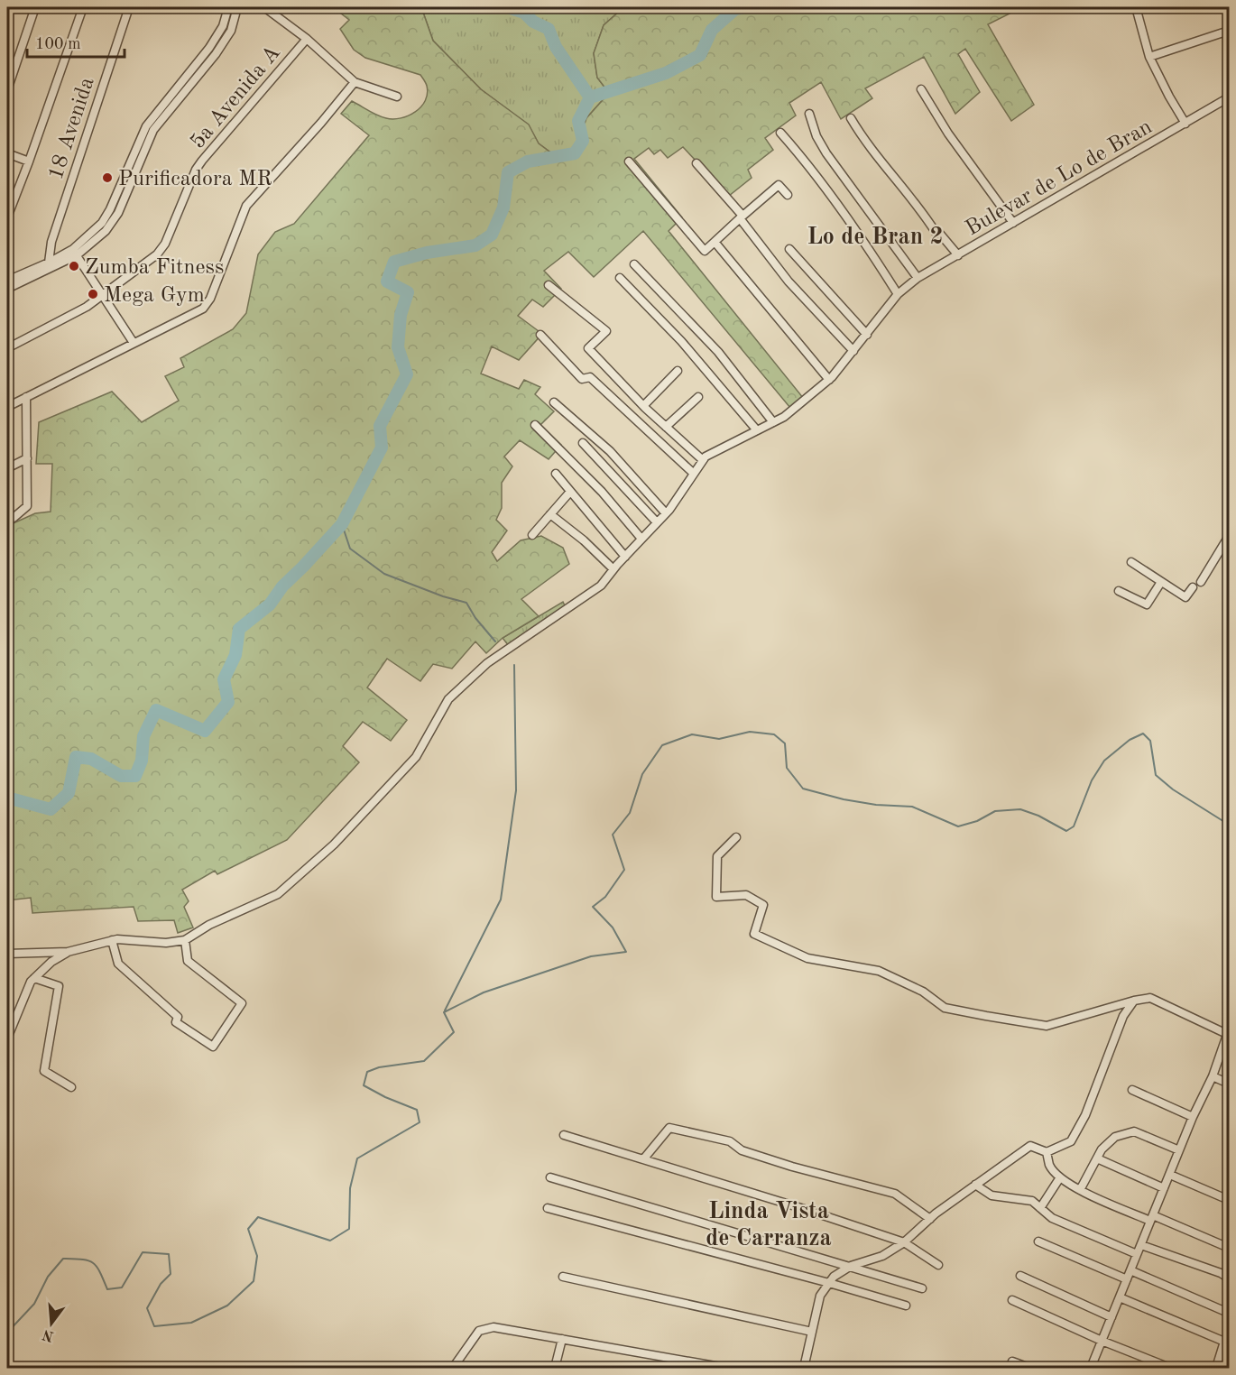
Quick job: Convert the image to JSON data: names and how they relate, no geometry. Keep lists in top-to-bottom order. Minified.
{"streets":{"street":["5a Avenida A","18 Avenida","Bulevar de Lo de Bran"]},"districts":["Lo de Bran 2","Linda Vista de Carranza"],"places":["Purificadora MR","Zumba Fitness","Mega Gym"],"scale_bar":"100 m","north":"bottom"}
